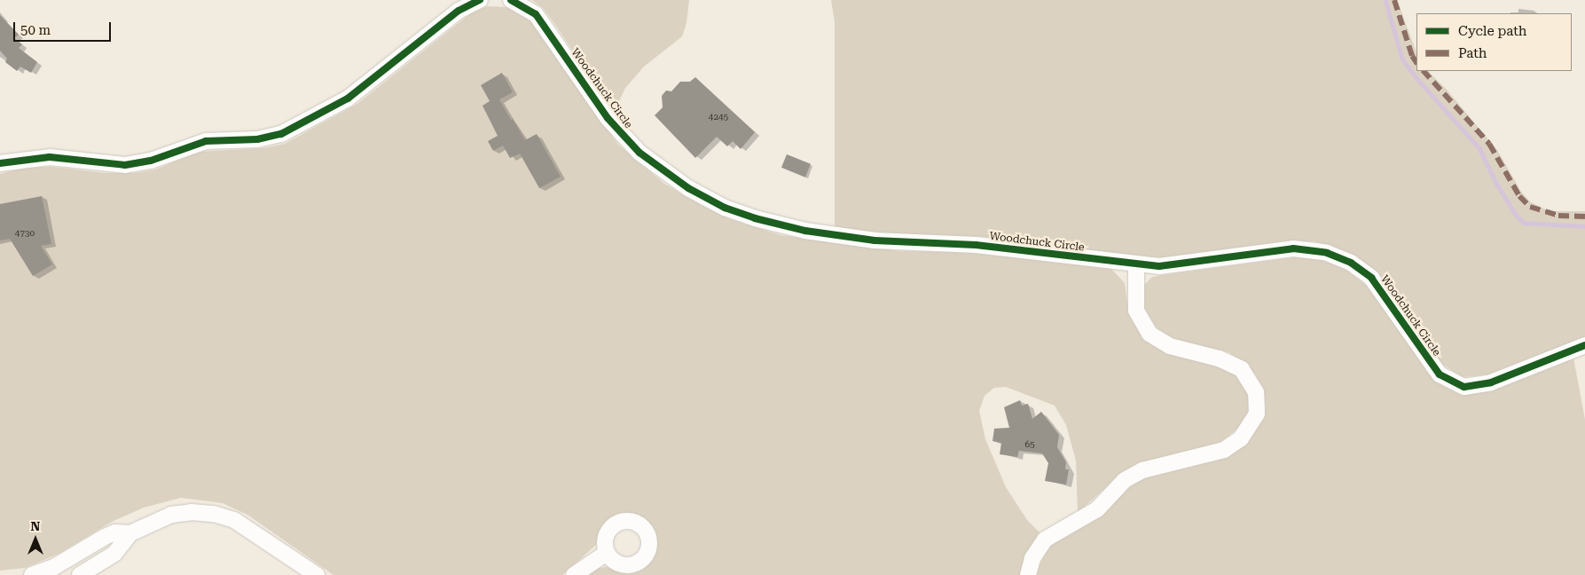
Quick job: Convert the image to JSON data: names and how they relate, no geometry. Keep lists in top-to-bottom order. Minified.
{"streets":{"street":["Woodchuck Circle"]},"house_numbers":["4245","4730","65"],"legend":["Cycle path","Path"],"scale_bar":"50 m","north":"top"}
